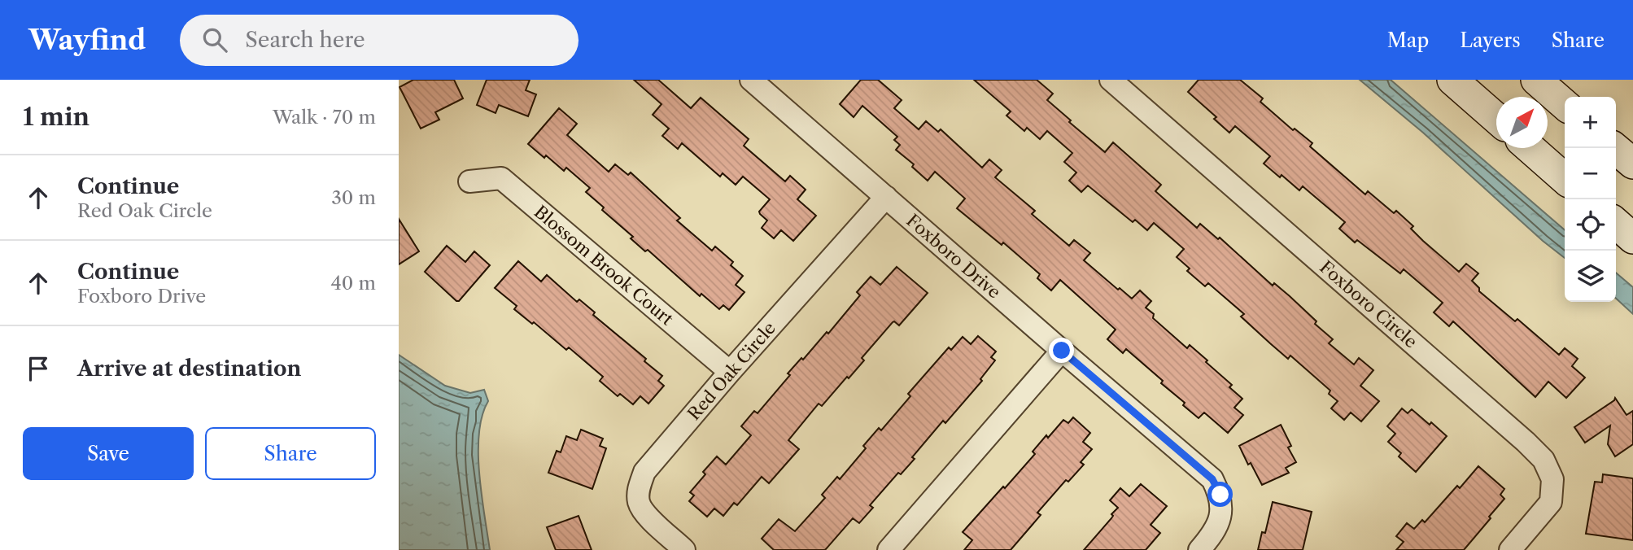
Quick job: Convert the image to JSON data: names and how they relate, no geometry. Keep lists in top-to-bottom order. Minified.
{"streets":{"street":["Foxboro Drive","Blossom Brook Court","Foxboro Circle","Red Oak Circle"]},"crossings":[["Foxboro Drive","Red Oak Circle"],["Blossom Brook Court","Red Oak Circle"]],"north":"top right","page":{"header":"Wayfind","search":"Search here","nav":["Map","Layers","Share"],"heading":["1 min","Walk · 70 m"],"map_buttons":["+","−"],"list":[["Continue","Red Oak Circle","30 m"],["Continue","Foxboro Drive","40 m"],"Arrive at destination"],"buttons":["Save","Share"]}}
